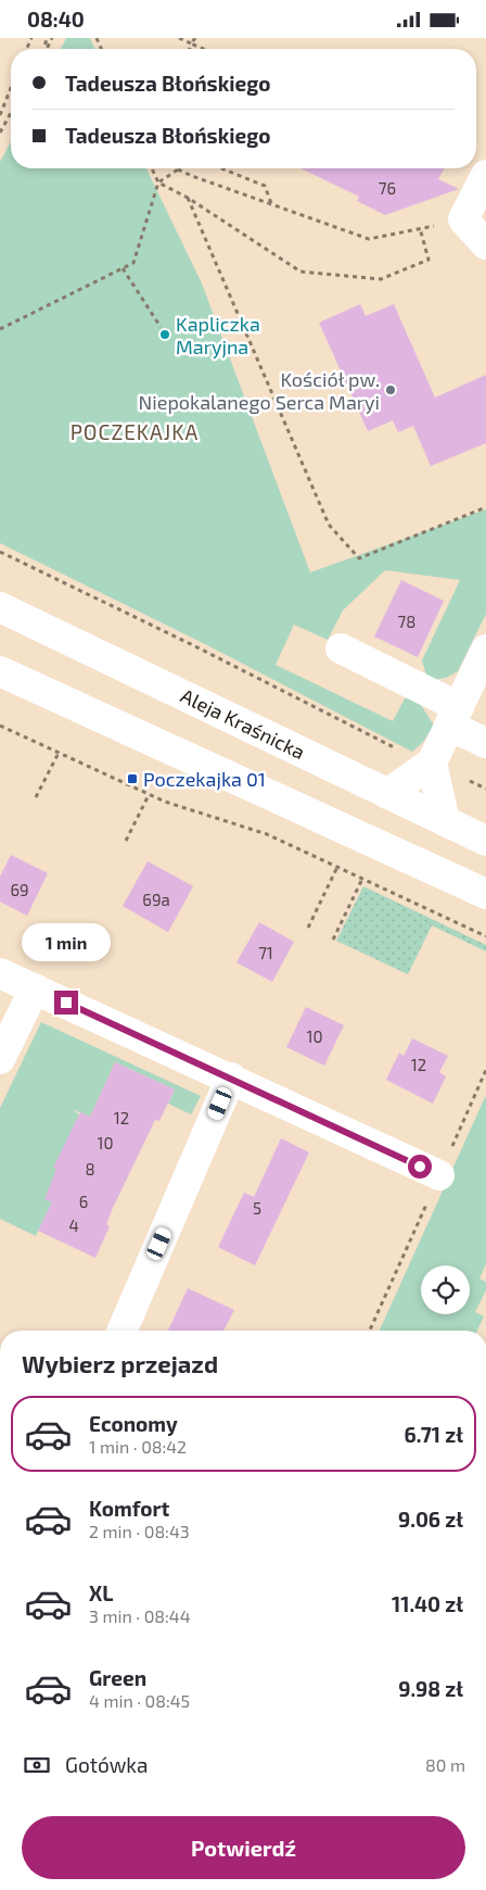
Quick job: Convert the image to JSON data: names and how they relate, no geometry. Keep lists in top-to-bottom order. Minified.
{"streets":{"main road":["Aleja Kraśnicka"]},"districts":["POCZEKAJKA"],"places":{"other":["Kapliczka Maryjna","Kościół pw. Niepokalanego Serca Maryi"],"transit":["Poczekajka 01"]},"house_numbers":["76","78","69","69a","71","10","12","12","10","8","6","5","4"],"page":{"status":"08:40","banner":["Tadeusza Błońskiego","Tadeusza Błońskiego"],"bubble":"1 min","heading":"Wybierz przejazd","list":[{"name":"Economy","note":"1 min · 08:42","value":"6.71 zł"},{"name":"Komfort","note":"2 min · 08:43","value":"9.06 zł"},{"name":"XL","note":"3 min · 08:44","value":"11.40 zł"},{"name":"Green","note":"4 min · 08:45","value":"9.98 zł"}],"pay":["Gotówka","80 m"],"buttons":"Potwierdź"}}
